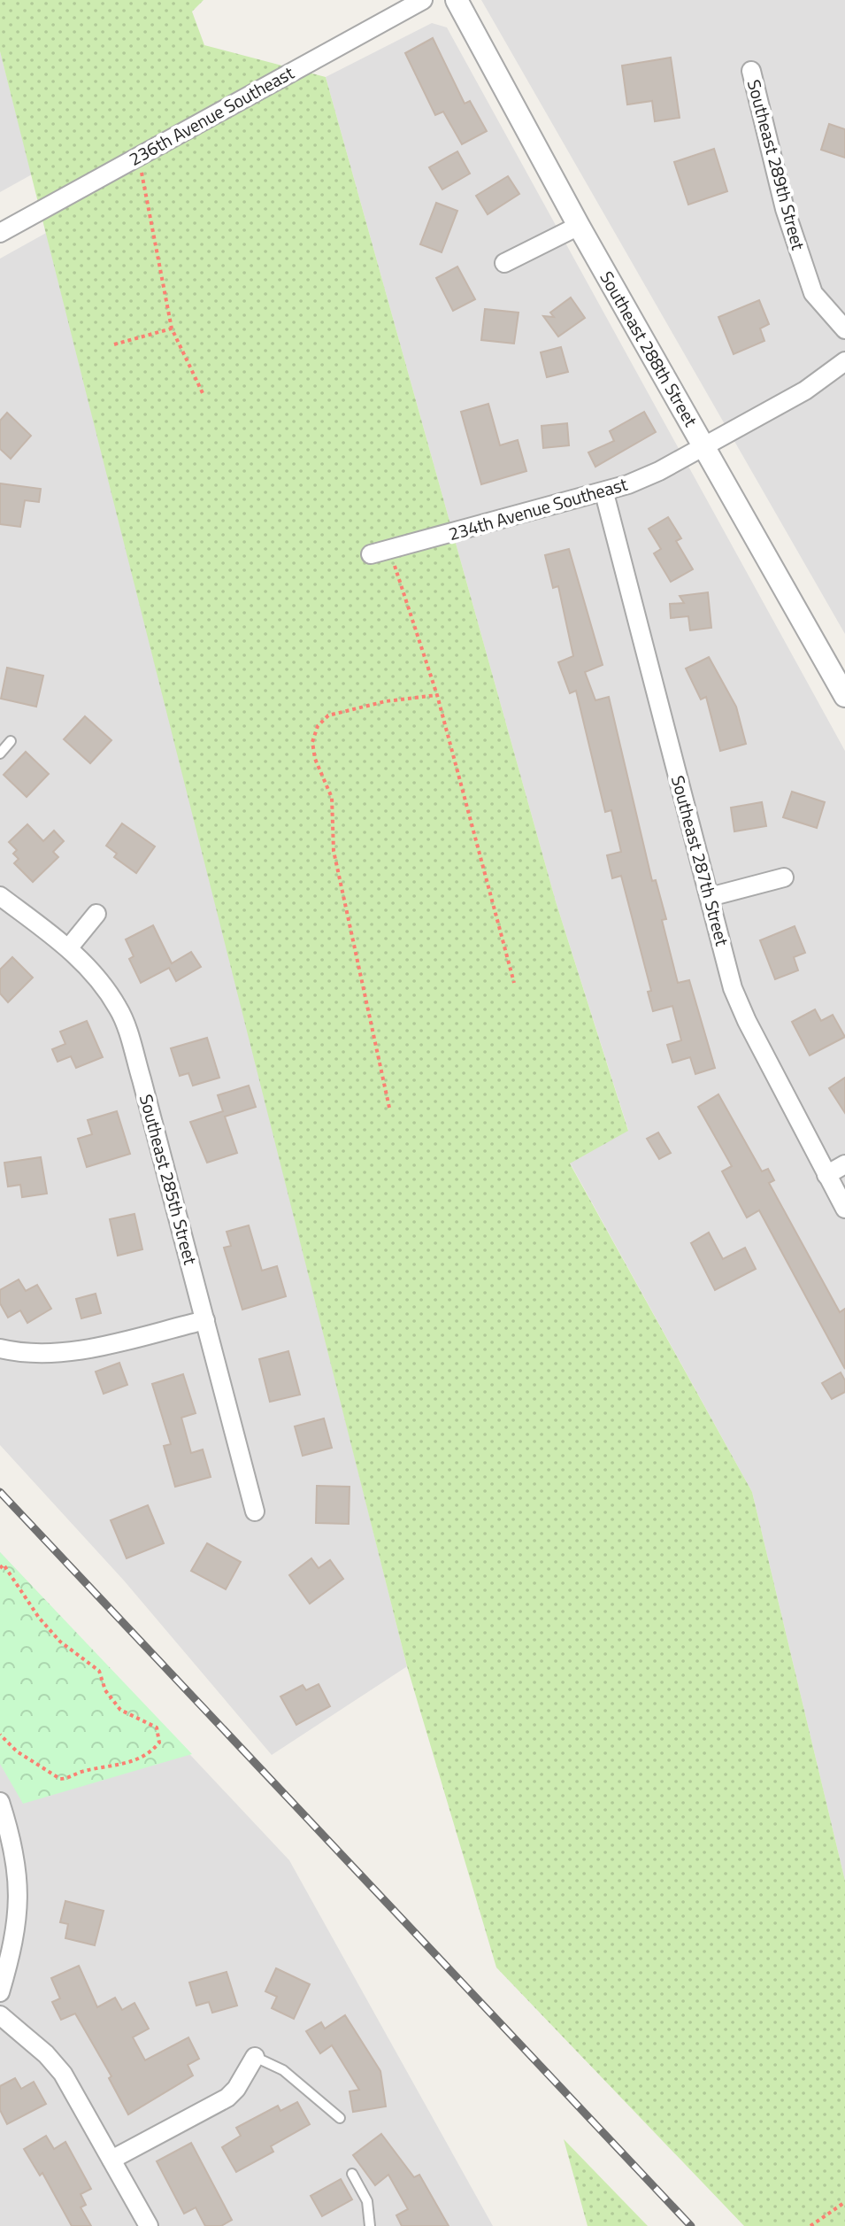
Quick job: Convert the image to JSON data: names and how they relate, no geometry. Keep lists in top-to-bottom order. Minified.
{"streets":{"street":["236th Avenue Southeast","Southeast 289th Street","Southeast 288th Street","234th Avenue Southeast","Southeast 287th Street","Southeast 285th Street"]},"crossings":[["Southeast 288th Street","234th Avenue Southeast"],["234th Avenue Southeast","Southeast 287th Street"]]}
